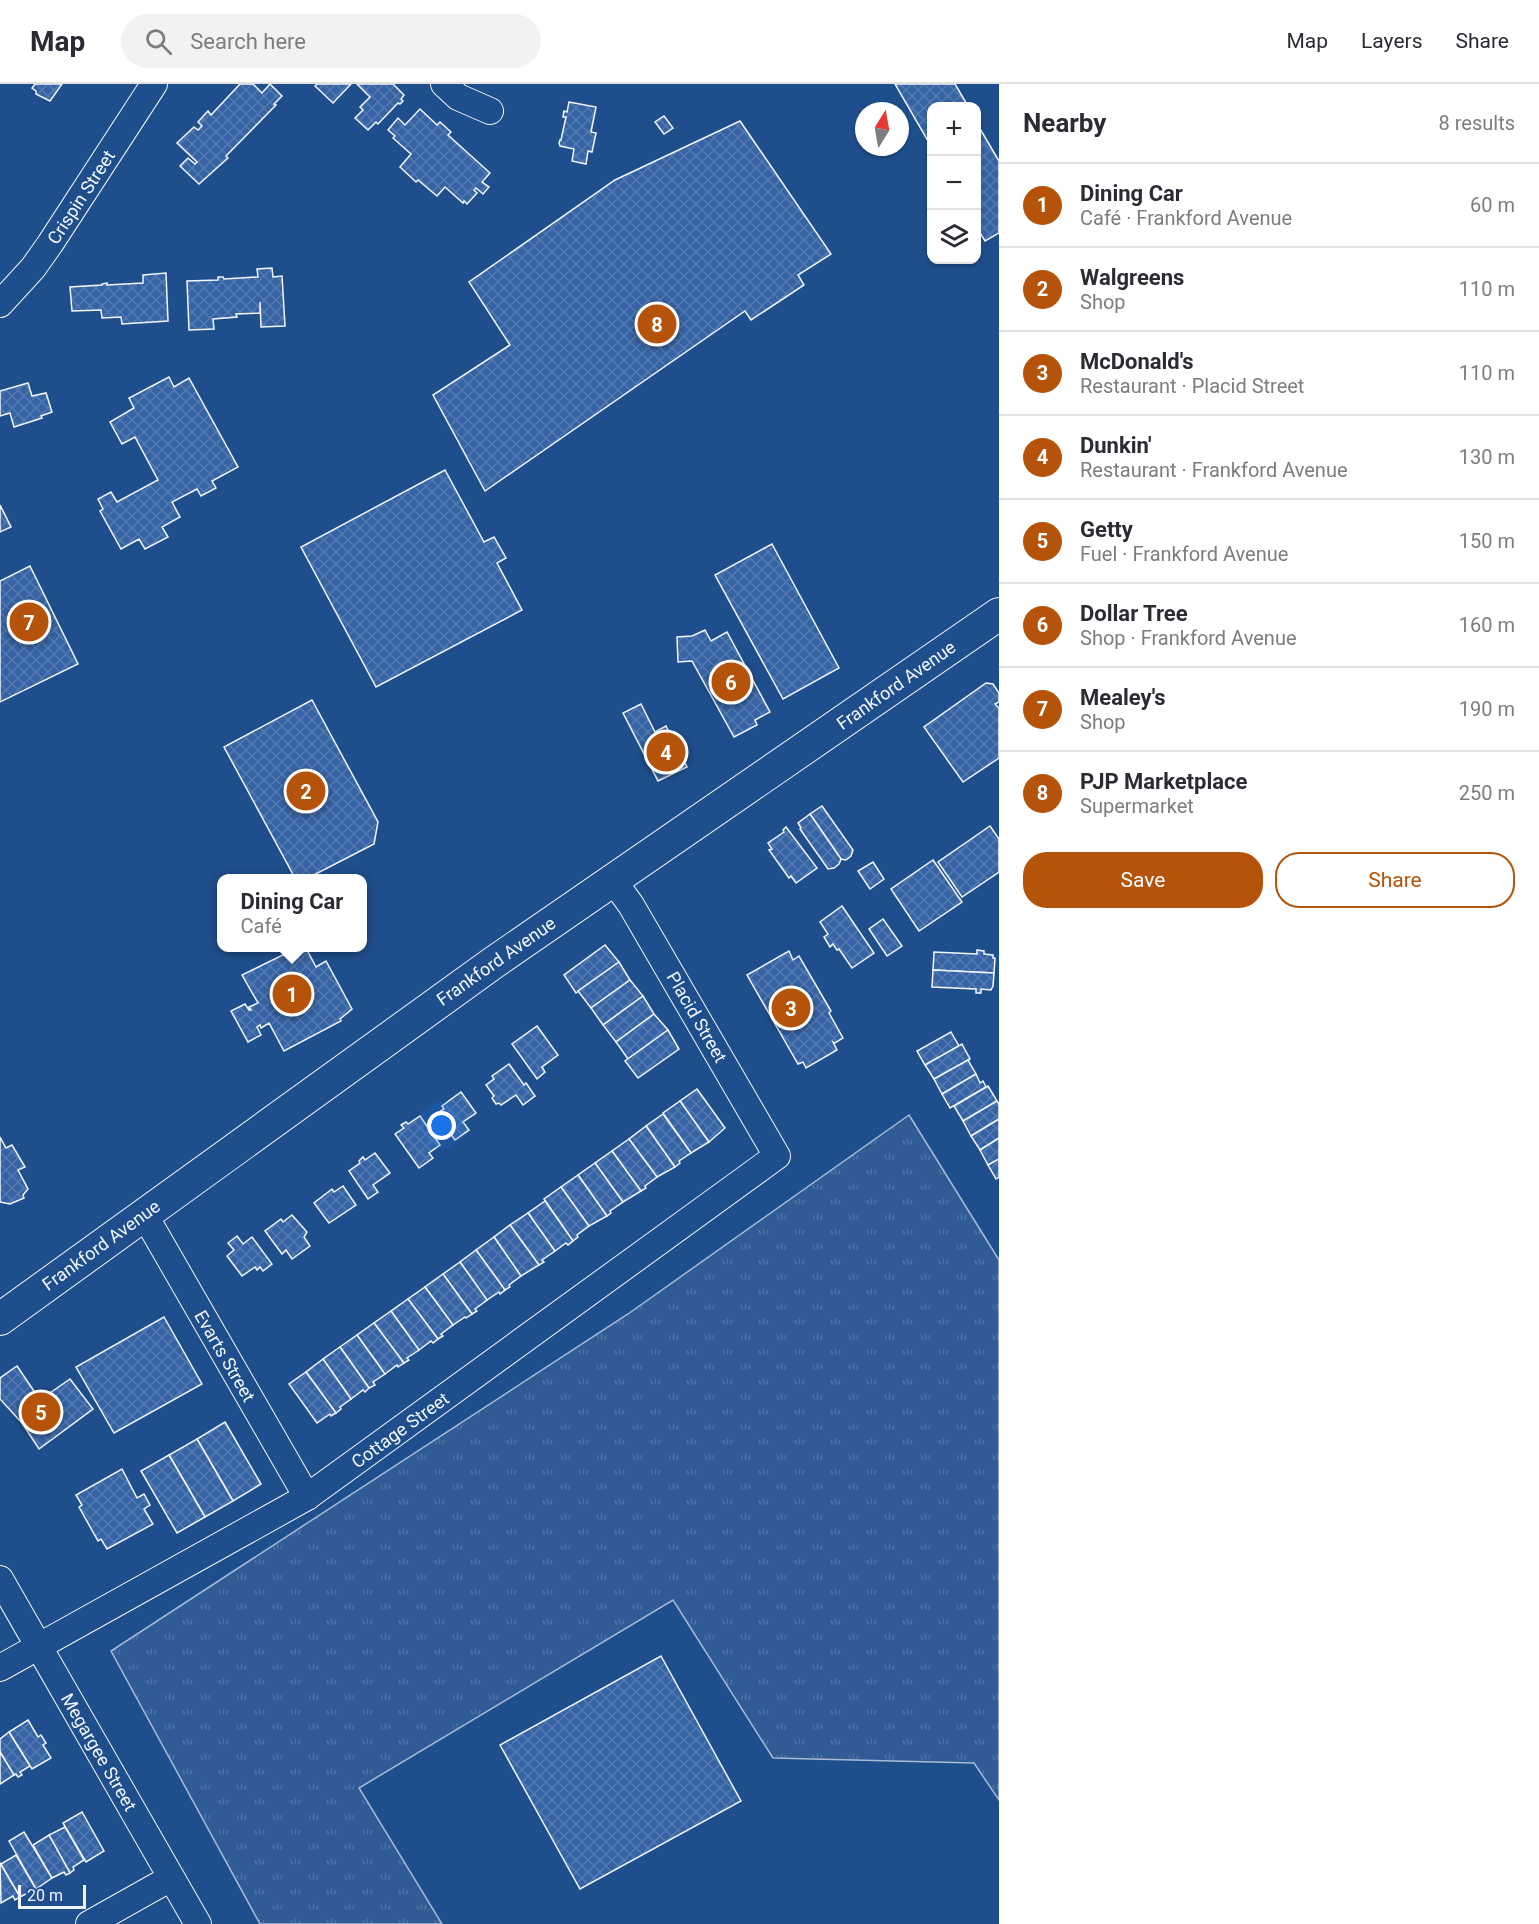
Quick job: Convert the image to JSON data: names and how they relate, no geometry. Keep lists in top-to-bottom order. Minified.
{"streets":{"main road":["Frankford Avenue"],"street":["Crispin Street","Placid Street","Evarts Street","Cottage Street","Megargee Street"]},"crossings":[["Frankford Avenue","Placid Street"],["Frankford Avenue","Evarts Street"],["Placid Street","Cottage Street"],["Evarts Street","Cottage Street"],["Cottage Street","Megargee Street"]],"scale_bar":"20 m","north":"top","page":{"header":"Map","search":"Search here","nav":["Map","Layers","Share"],"heading":["Nearby","8 results"],"map_buttons":["+","−"],"list":[{"mark":"1","name":"Dining Car","note":"Café · Frankford Avenue","value":"60 m"},{"mark":"2","name":"Walgreens","note":"Shop","value":"110 m"},{"mark":"3","name":"McDonald's","note":"Restaurant · Placid Street","value":"110 m"},{"mark":"4","name":"Dunkin'","note":"Restaurant · Frankford Avenue","value":"130 m"},{"mark":"5","name":"Getty","note":"Fuel · Frankford Avenue","value":"150 m"},{"mark":"6","name":"Dollar Tree","note":"Shop · Frankford Avenue","value":"160 m"},{"mark":"7","name":"Mealey's","note":"Shop","value":"190 m"},{"mark":"8","name":"PJP Marketplace","note":"Supermarket","value":"250 m"}],"pins":["8","7","6","4","2","1","3","5"],"buttons":["Save","Share"],"popup":["Dining Car","Café"],"scale":"20 m"}}
